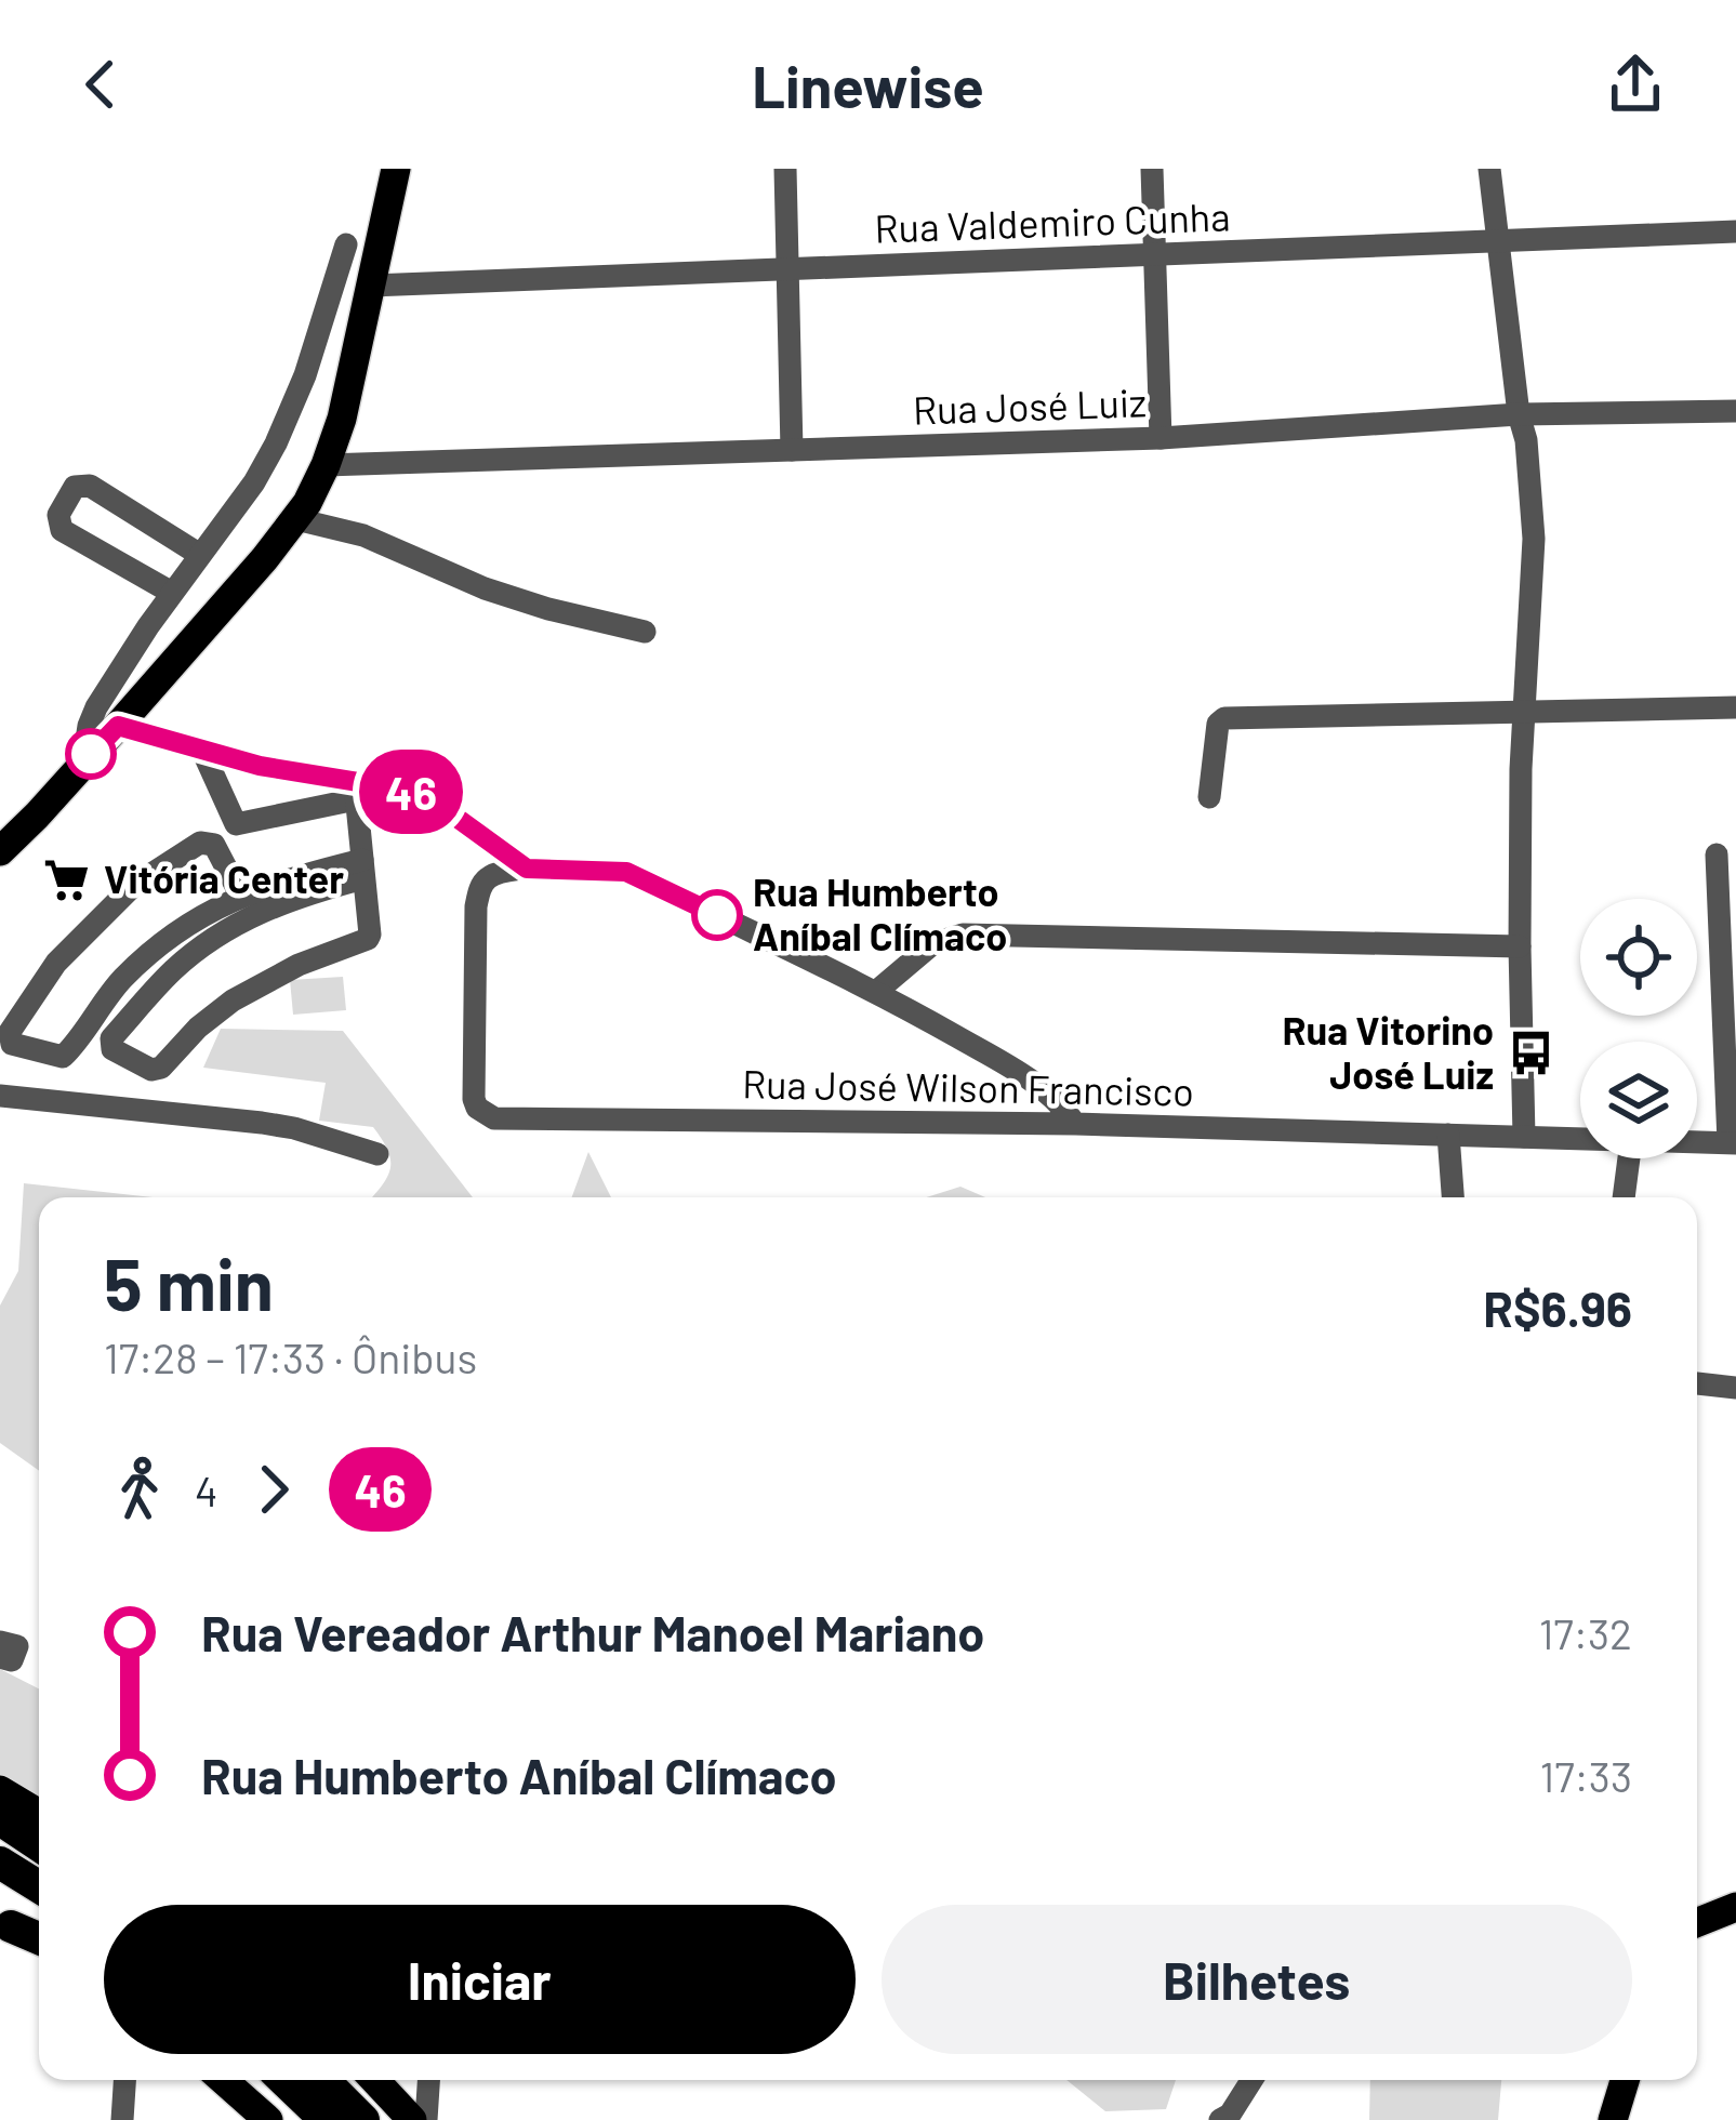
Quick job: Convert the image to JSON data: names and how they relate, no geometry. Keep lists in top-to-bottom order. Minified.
{"streets":{"street":["Rua Valdemiro Cunha","Rua José Luiz","Rua José Wilson Francisco"]},"places":{"supermarket":["Vitória Center"],"other":["Rua Humberto Aníbal Clímaco"],"bus stop":["Rua Vitorino José Luiz"]},"lines":["bus line 46"],"page":{"header":"Linewise","on_map":"46","heading":["5 min","17:28 – 17:33 · Ônibus","R$6.96"],"legs":["4","46"],"list":[{"name":"Rua Vereador Arthur Manoel Mariano","value":"17:32"},{"name":"Rua Humberto Aníbal Clímaco","value":"17:33"}],"buttons":["Iniciar","Bilhetes"]}}
